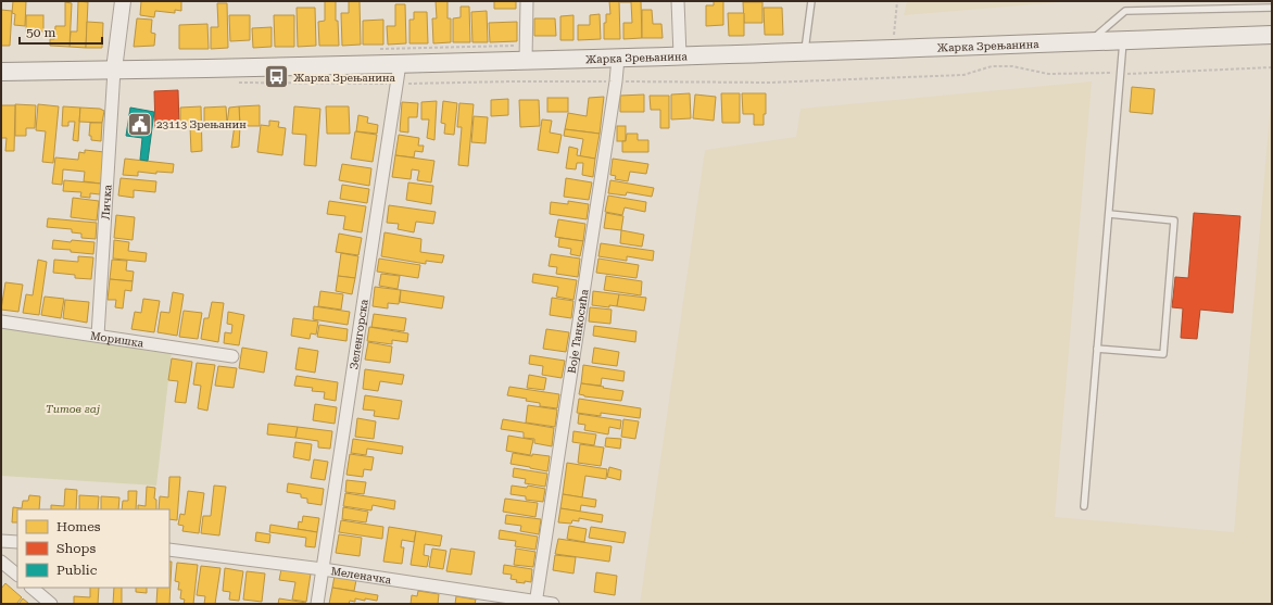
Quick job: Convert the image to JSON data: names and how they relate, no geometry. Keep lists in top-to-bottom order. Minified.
{"streets":{"main road":["Жарка Зрењанина"],"street":["Личка","Воје Танкосића","Зеленгорска","Моришка","Меленачка"]},"crossings":[["Жарка Зрењанина","Личка"],["Жарка Зрењанина","Воје Танкосића"],["Жарка Зрењанина","Зеленгорска"],["Личка","Моришка"],["Воје Танкосића","Меленачка"],["Зеленгорска","Меленачка"]],"parks":["Титов гај"],"places":{"bus stop":["Жарка Зрењанина"],"public building":["23113 Зрењанин"]},"legend":["Homes","Shops","Public"],"scale_bar":"50 m"}
